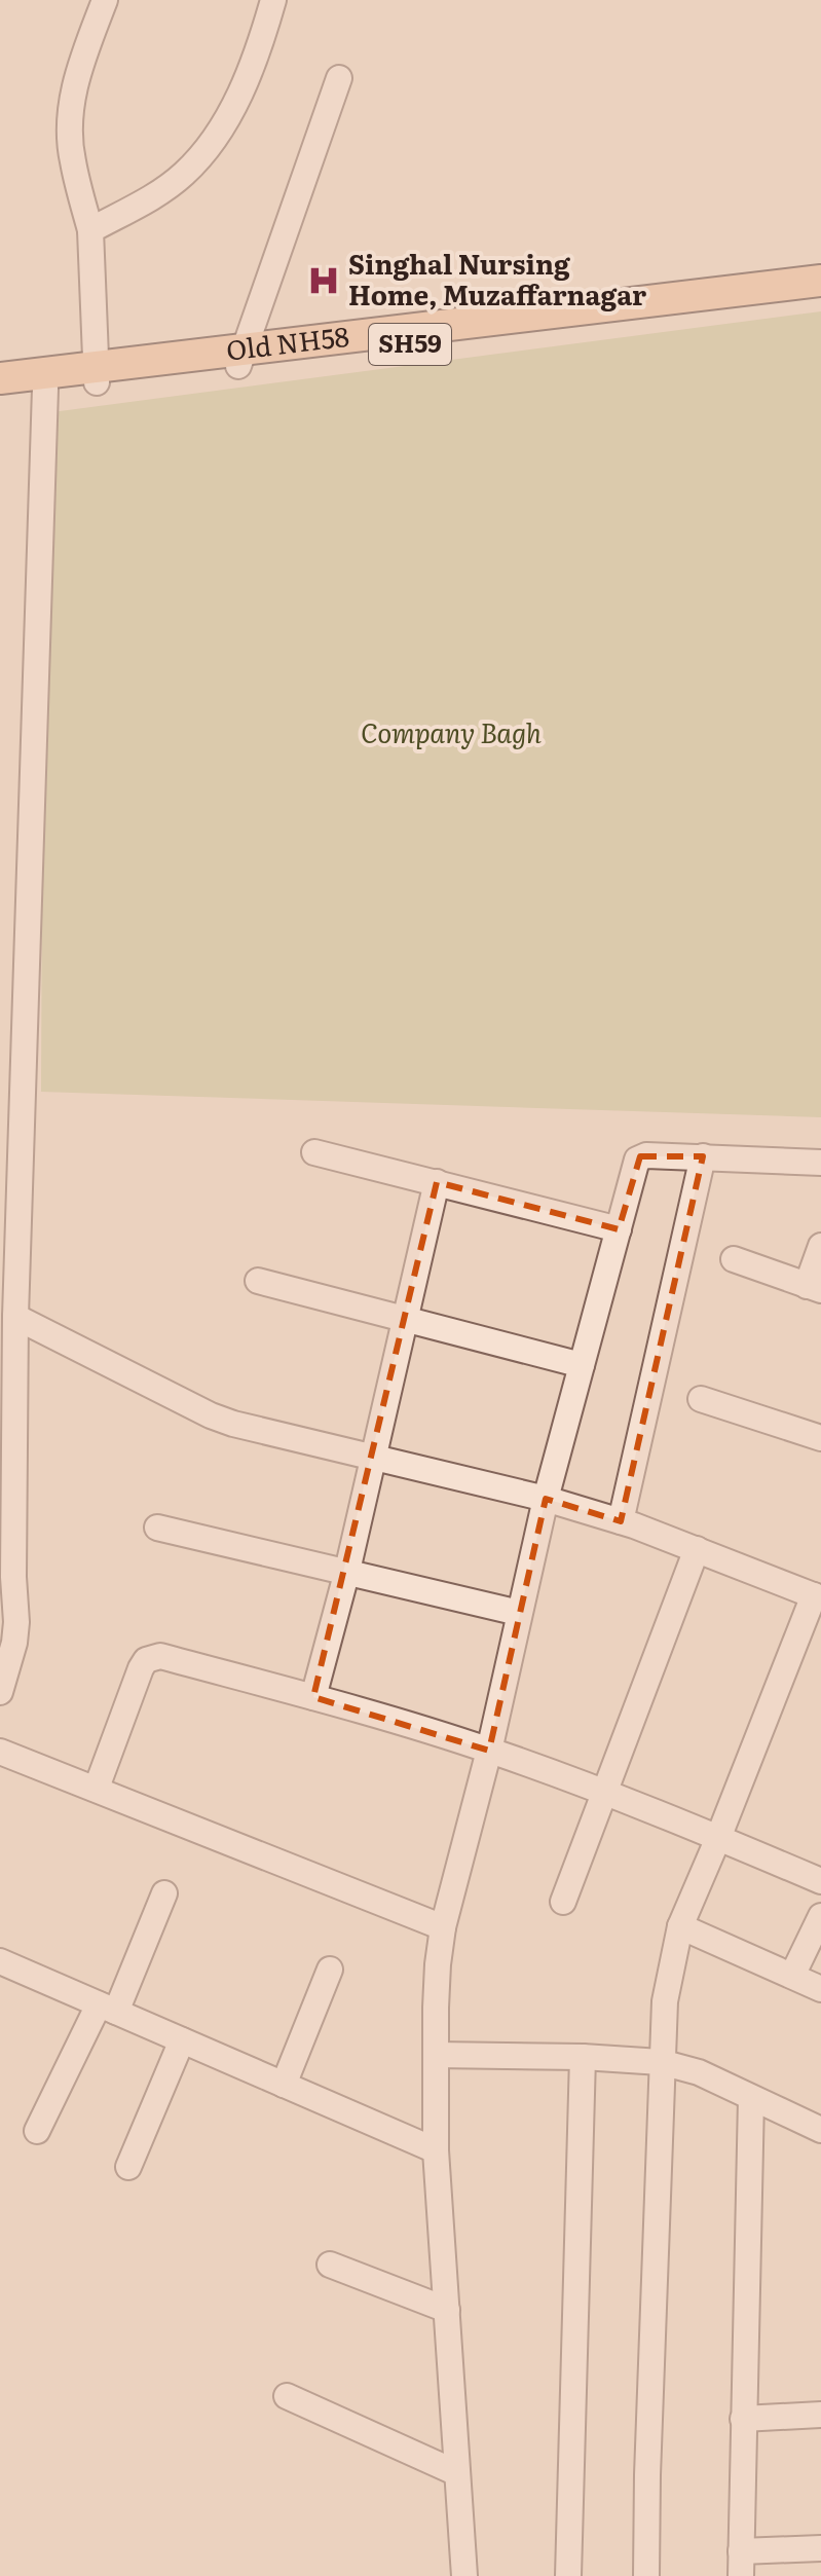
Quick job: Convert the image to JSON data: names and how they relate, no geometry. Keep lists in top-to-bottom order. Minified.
{"streets":{"main road":["Old NH58","SH59"]},"parks":["Company Bagh"],"places":{"hospital":["Singhal Nursing Home, Muzaffarnagar"]}}
